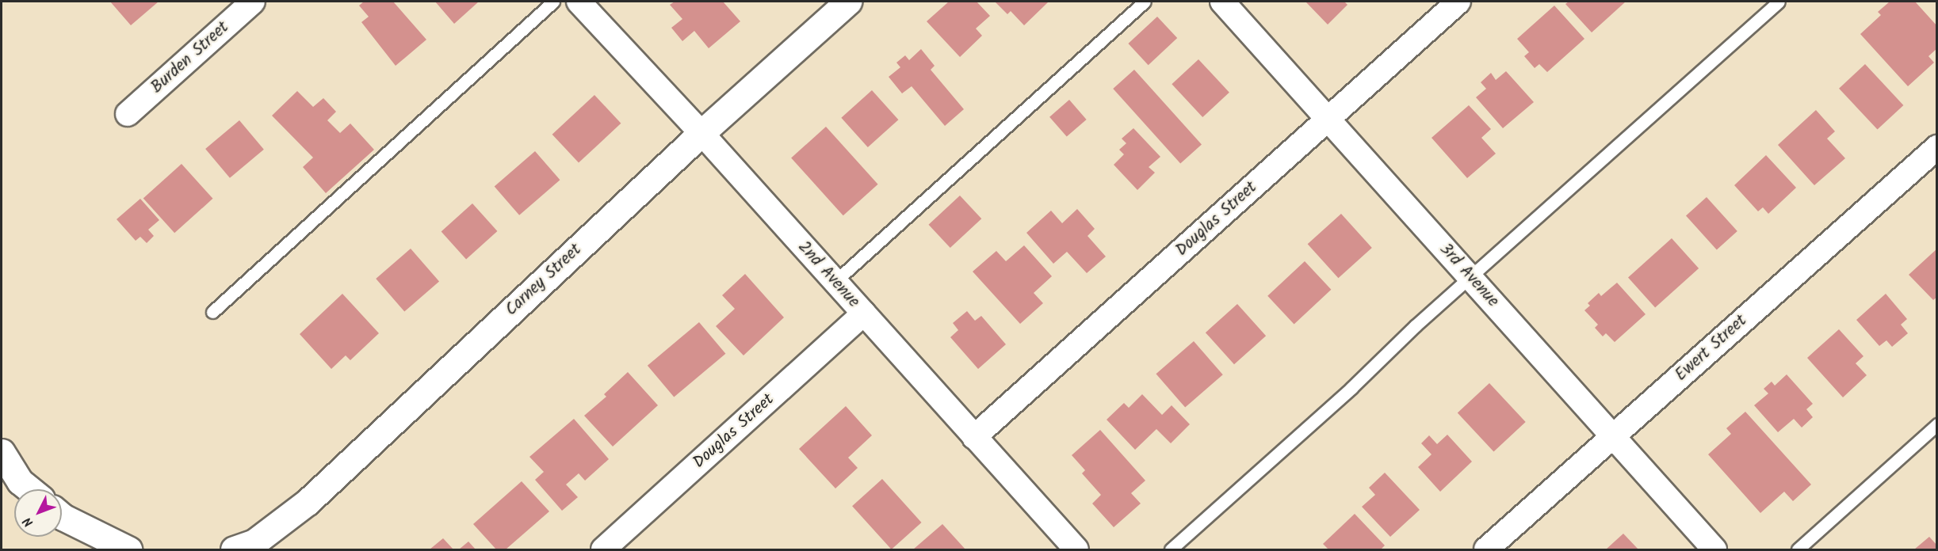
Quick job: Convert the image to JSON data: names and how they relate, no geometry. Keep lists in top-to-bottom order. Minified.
{"streets":{"street":["Burden Street","Douglas Street","2nd Avenue","3rd Avenue","Carney Street","Ewert Street"]},"crossings":[["Douglas Street","2nd Avenue"],["Douglas Street","3rd Avenue"],["2nd Avenue","Carney Street"],["3rd Avenue","Ewert Street"]],"north":"bottom left"}
